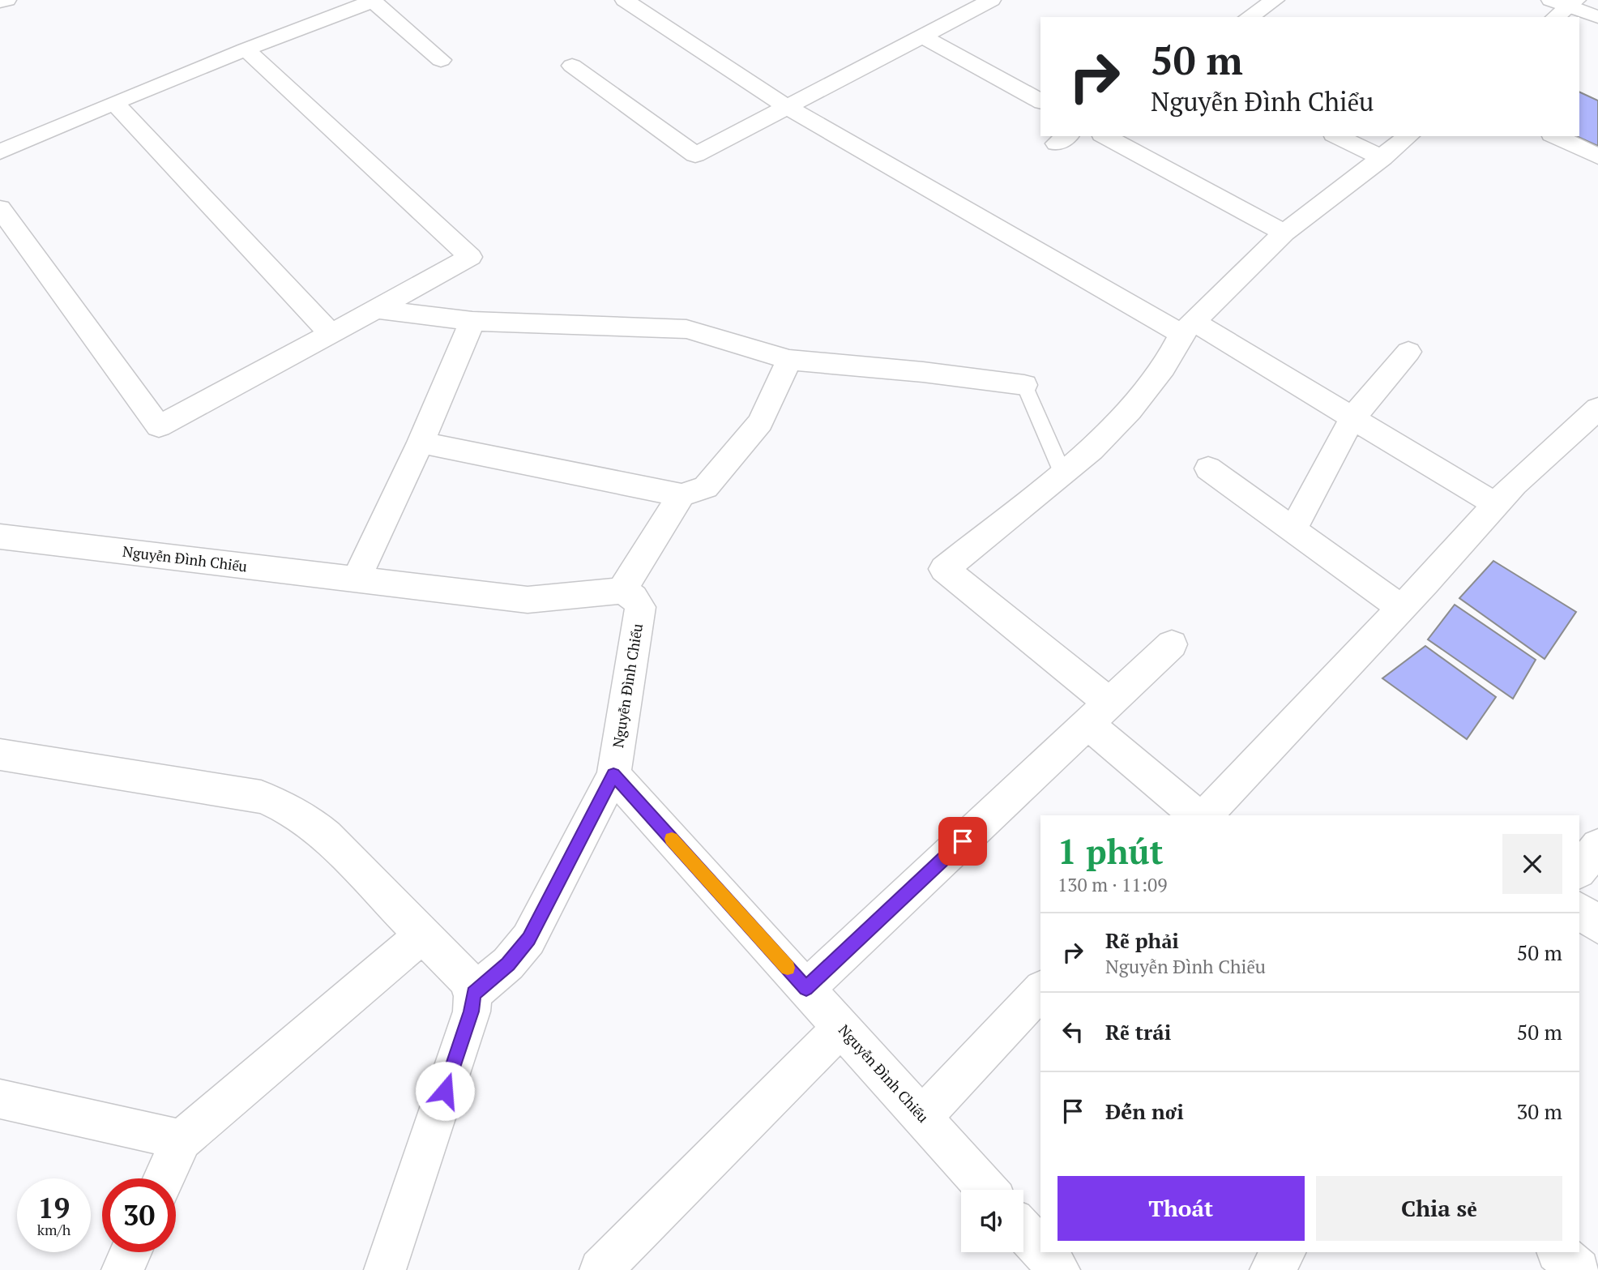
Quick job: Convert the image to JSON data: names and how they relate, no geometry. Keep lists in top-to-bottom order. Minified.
{"streets":{"street":["Nguyễn Đình Chiểu"]},"page":{"turn":["50 m","Nguyễn Đình Chiểu"],"heading":["1 phút","130 m · 11:09"],"list":[{"name":"Rẽ phải","note":"Nguyễn Đình Chiểu","value":"50 m"},{"name":"Rẽ trái","value":"50 m"},{"name":"Đến nơi","value":"30 m"}],"buttons":["Thoát","Chia sẻ"],"speed":"19 km/h","limit":"30"}}
